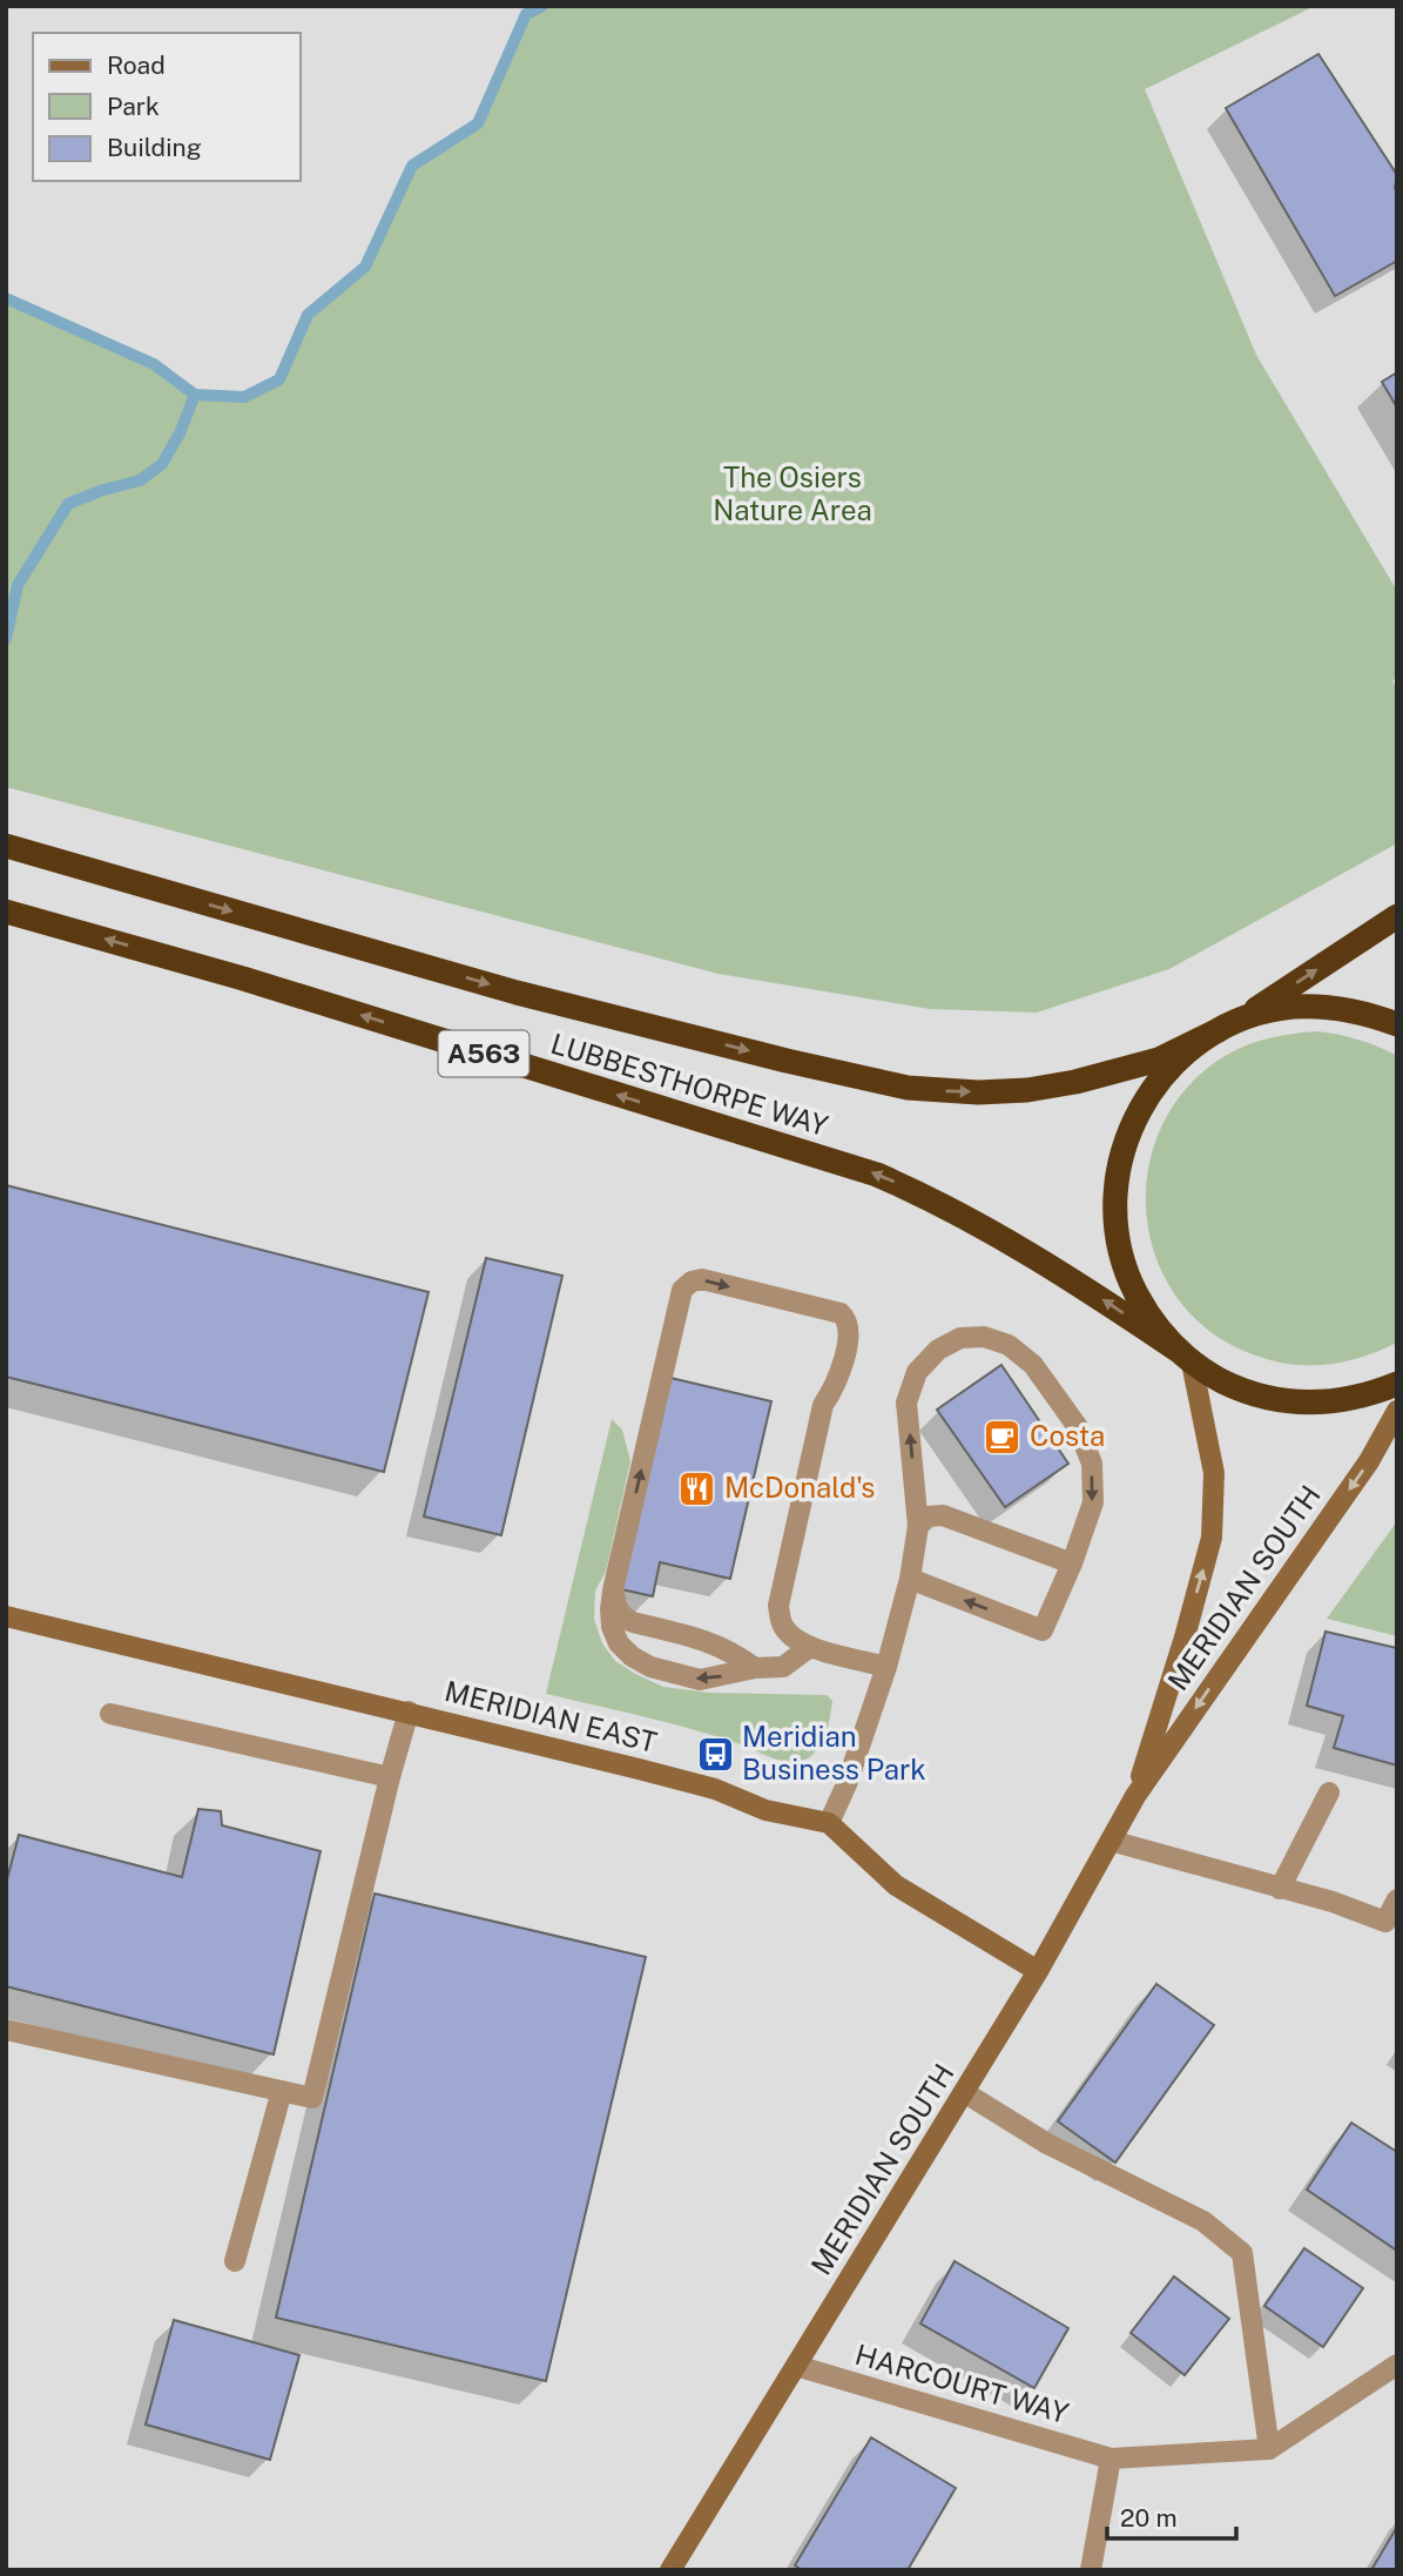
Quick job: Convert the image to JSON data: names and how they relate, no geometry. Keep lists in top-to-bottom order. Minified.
{"streets":{"highway":["A563","LUBBESTHORPE WAY"],"street":["MERIDIAN SOUTH","MERIDIAN EAST","HARCOURT WAY"]},"crossings":[["LUBBESTHORPE WAY","MERIDIAN SOUTH"],["MERIDIAN SOUTH","HARCOURT WAY"]],"parks":["The Osiers Nature Area"],"places":{"cafe":["Costa"],"restaurant":["McDonald's"],"bus stop":["Meridian Business Park"]},"legend":["Road","Park","Building"],"scale_bar":"20 m"}
